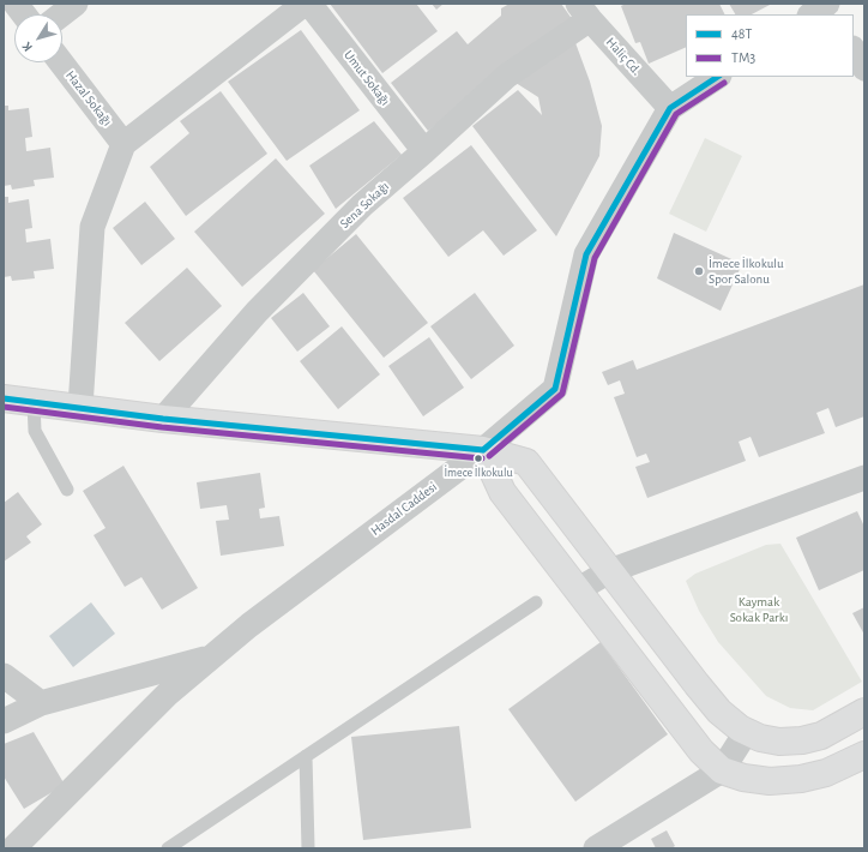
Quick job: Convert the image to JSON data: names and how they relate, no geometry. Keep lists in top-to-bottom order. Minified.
{"streets":{"street":["Haliç Cd.","Umut Sokağı","Hazal Sokağı","Sena Sokağı","Hasdal Caddesi"]},"crossings":[["Haliç Cd.","Sena Sokağı"],["Haliç Cd.","Hasdal Caddesi"],["Umut Sokağı","Sena Sokağı"]],"parks":["Kaymak Sokak Parkı"],"places":["İmece İlkokulu Spor Salonu","İmece İlkokulu"],"lines":["transit line 48T","transit line TM3"],"legend":["48T","TM3"],"north":"bottom left"}
